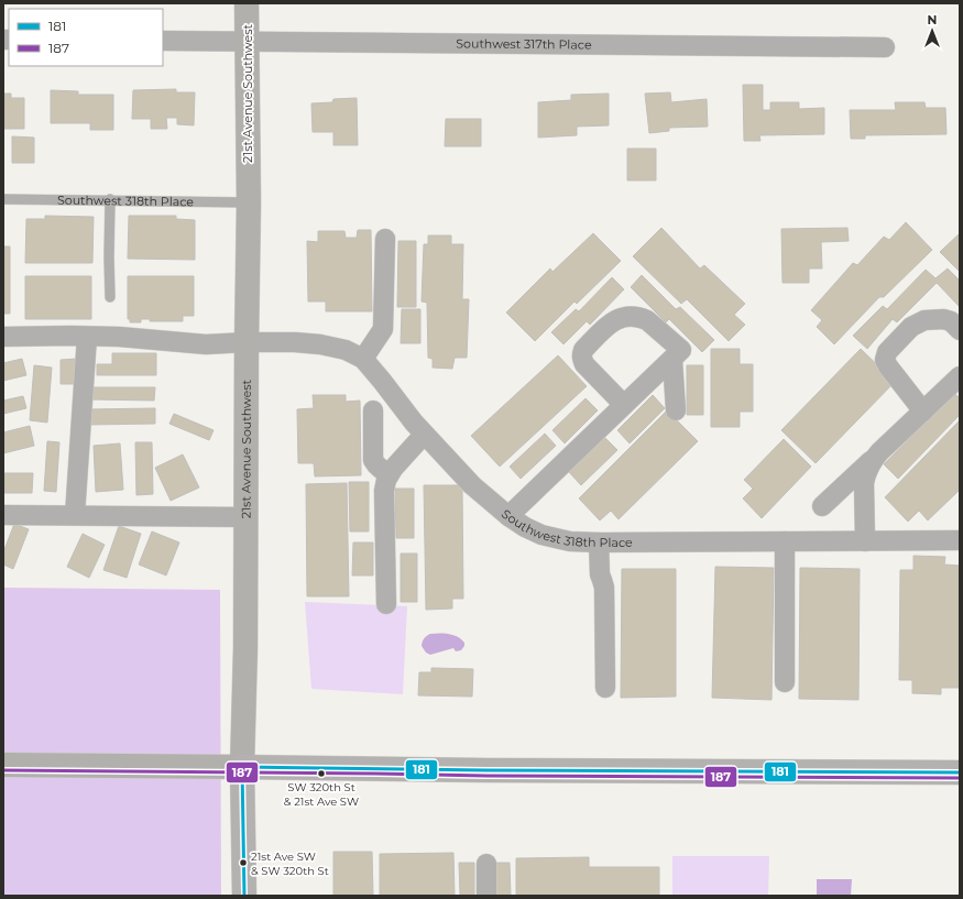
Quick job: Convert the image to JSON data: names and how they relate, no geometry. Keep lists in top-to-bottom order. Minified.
{"streets":{"main road":["21st Avenue Southwest"],"street":["Southwest 317th Place","Southwest 318th Place"]},"crossings":[["Southwest 317th Place","21st Avenue Southwest"],["21st Avenue Southwest","Southwest 318th Place"]],"places":["SW 320th St & 21st Ave SW","21st Ave SW & SW 320th St"],"lines":["transit line 181","transit line 187"],"legend":["181","187"],"north":"top"}
